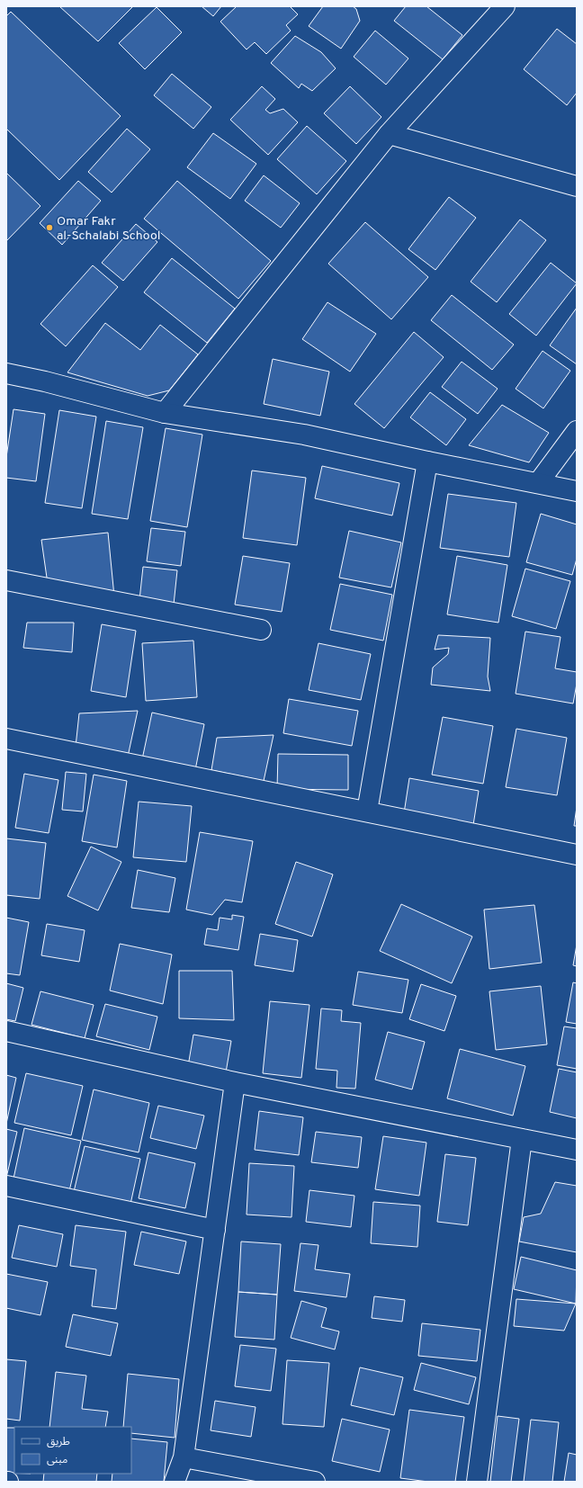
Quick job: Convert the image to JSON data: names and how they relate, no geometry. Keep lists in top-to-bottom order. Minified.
{"places":["Omar Fakr al-Schalabi School"],"legend":["طريق","مبنى"]}
